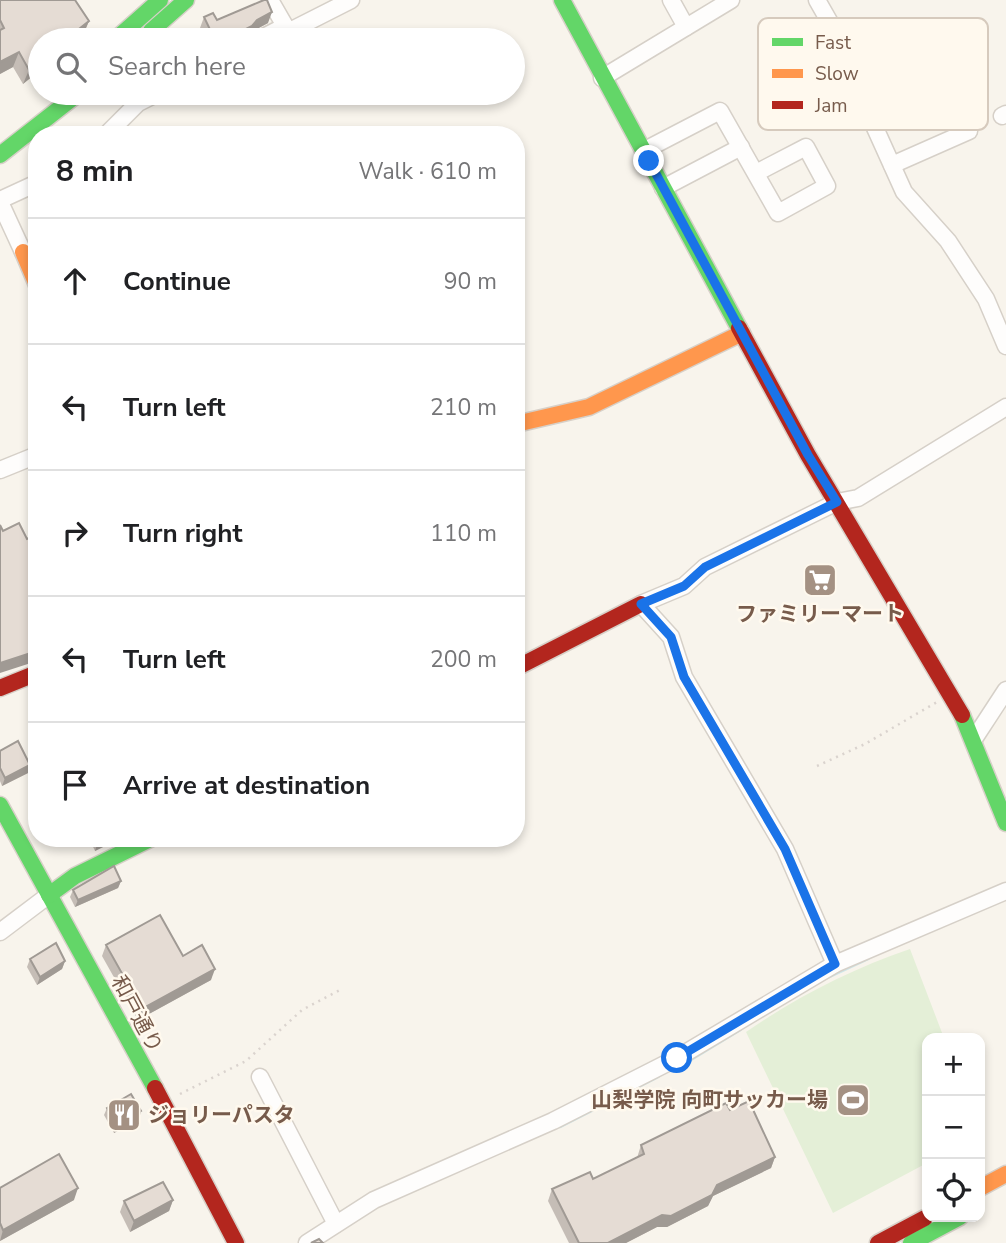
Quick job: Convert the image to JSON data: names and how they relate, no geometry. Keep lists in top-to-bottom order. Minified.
{"streets":{"main road":["和戸通り"]},"places":{"supermarket":["ファミリーマート"],"sports":["山梨学院 向町サッカー場"],"restaurant":["ジョリーパスタ"]},"legend":["Fast","Slow","Jam"],"page":{"search":"Search here","heading":["8 min","Walk · 610 m"],"list":[["Continue","90 m"],["Turn left","210 m"],["Turn right","110 m"],["Turn left","200 m"],"Arrive at destination"],"map_buttons":["+","−"]}}
